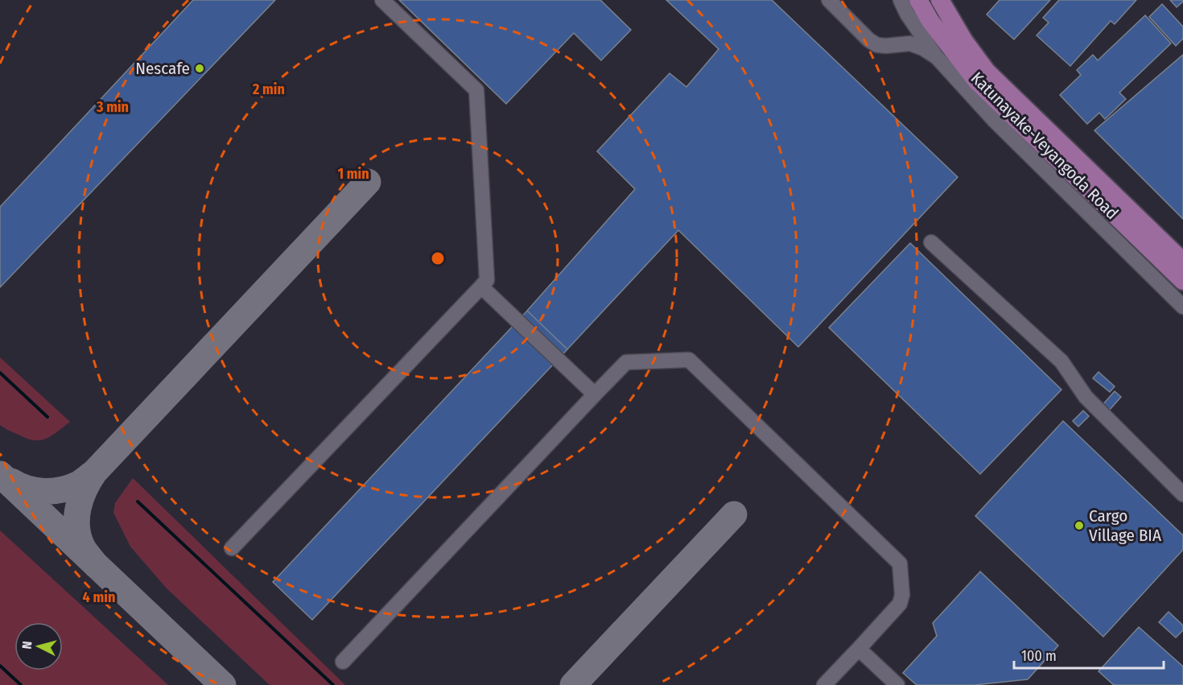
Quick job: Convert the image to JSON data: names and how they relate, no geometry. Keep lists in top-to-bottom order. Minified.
{"streets":{"main road":["Katunayake-Veyangoda Road"]},"places":["Nescafe","Cargo Village BIA"],"scale_bar":"100 m","north":"left","rings":["2 min","3 min","1 min","4 min"]}
